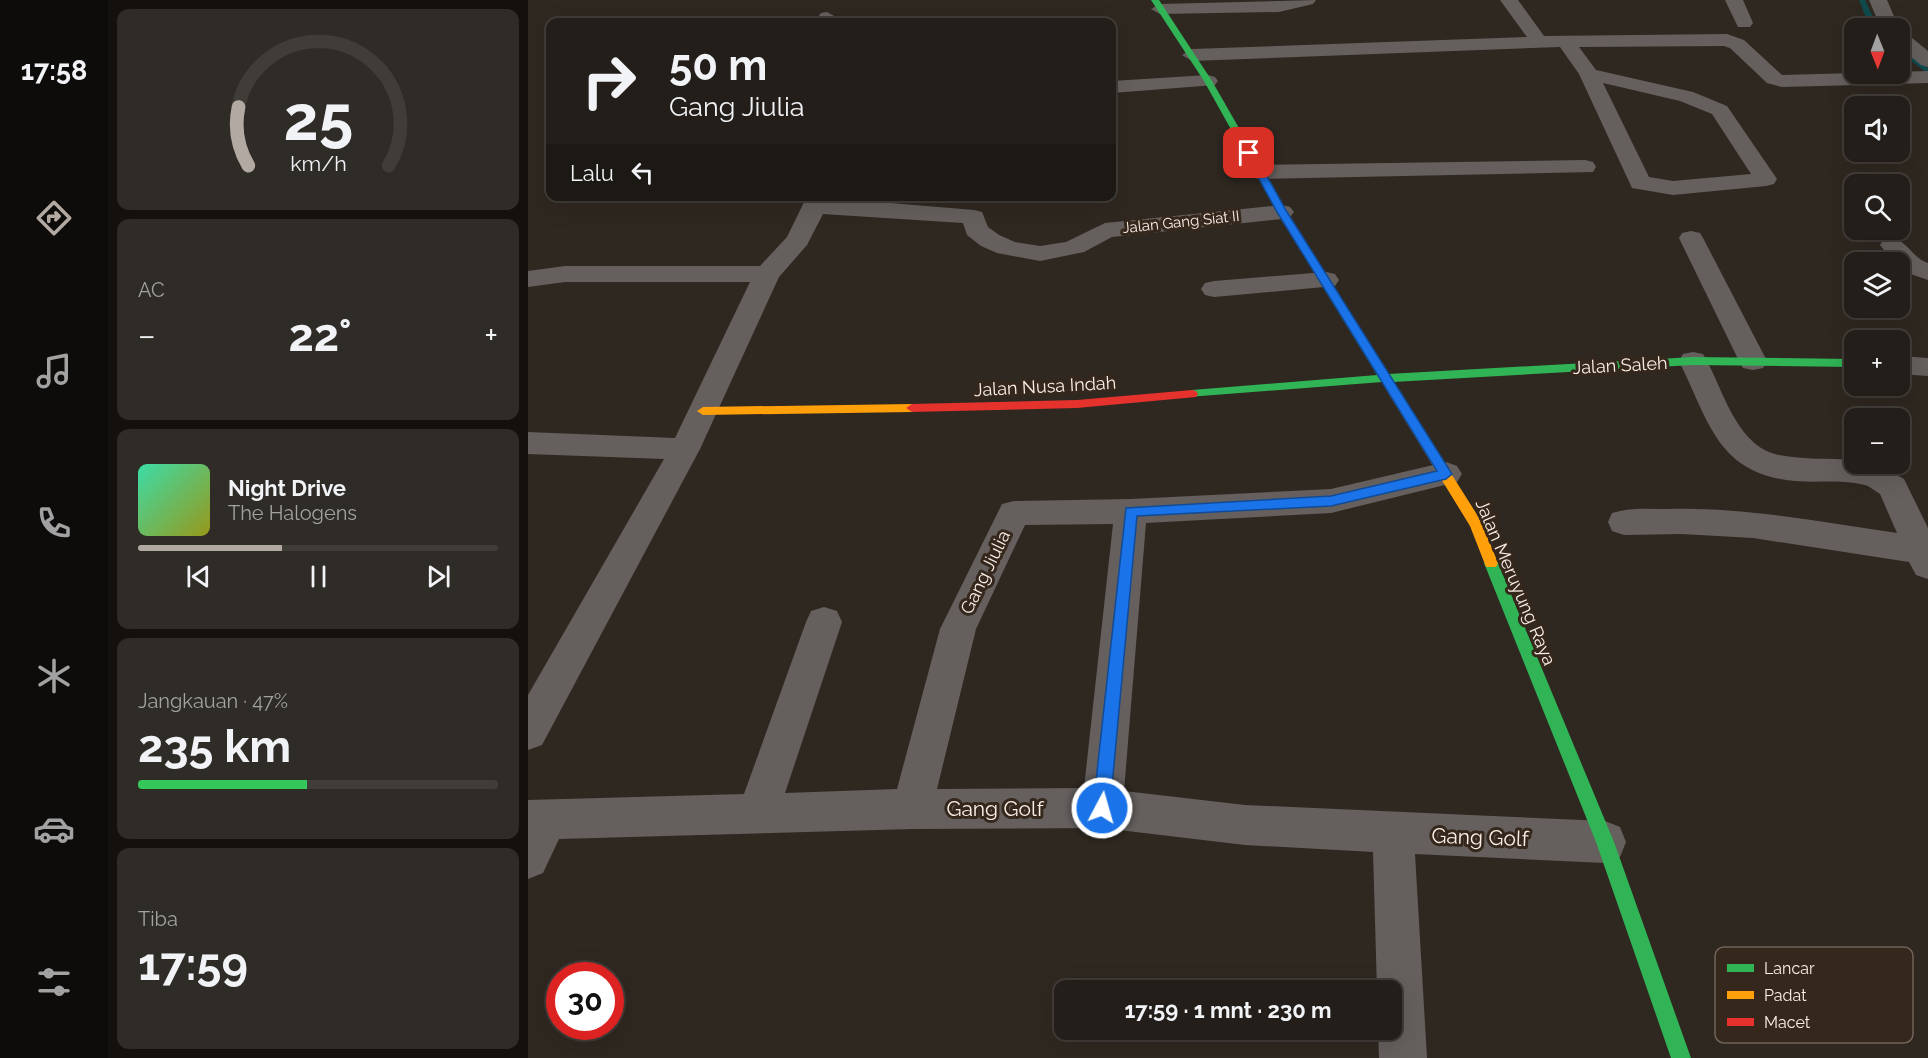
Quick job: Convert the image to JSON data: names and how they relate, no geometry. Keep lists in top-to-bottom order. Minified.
{"streets":{"main road":["Jalan Saleh","Jalan Nusa Indah","Jalan Meruyung Raya"],"street":["Jalan Gang Siat II","Gang Jiulia","Gang Golf"]},"crossings":[["Jalan Gang Siat II","Jalan Meruyung Raya"],["Jalan Saleh","Jalan Nusa Indah"],["Jalan Saleh","Jalan Meruyung Raya"],["Jalan Nusa Indah","Jalan Meruyung Raya"],["Gang Jiulia","Jalan Meruyung Raya"],["Gang Jiulia","Gang Golf"],["Jalan Meruyung Raya","Gang Golf"]],"legend":["Lancar","Padat","Macet"],"north":"bottom","page":{"tabs":"17:58","map_buttons":["+","−"],"turn":["50 m","Gang Jiulia"],"then":"Lalu","tile":["AC",["Jangkauan · 47%","235 km"],["Tiba","17:59"]],"heat":["−","22°","+"],"song":["Night Drive","The Halogens"],"limit":"30","trip":"17:59 · 1 mnt · 230 m","gauge":["25","km/h"]}}
